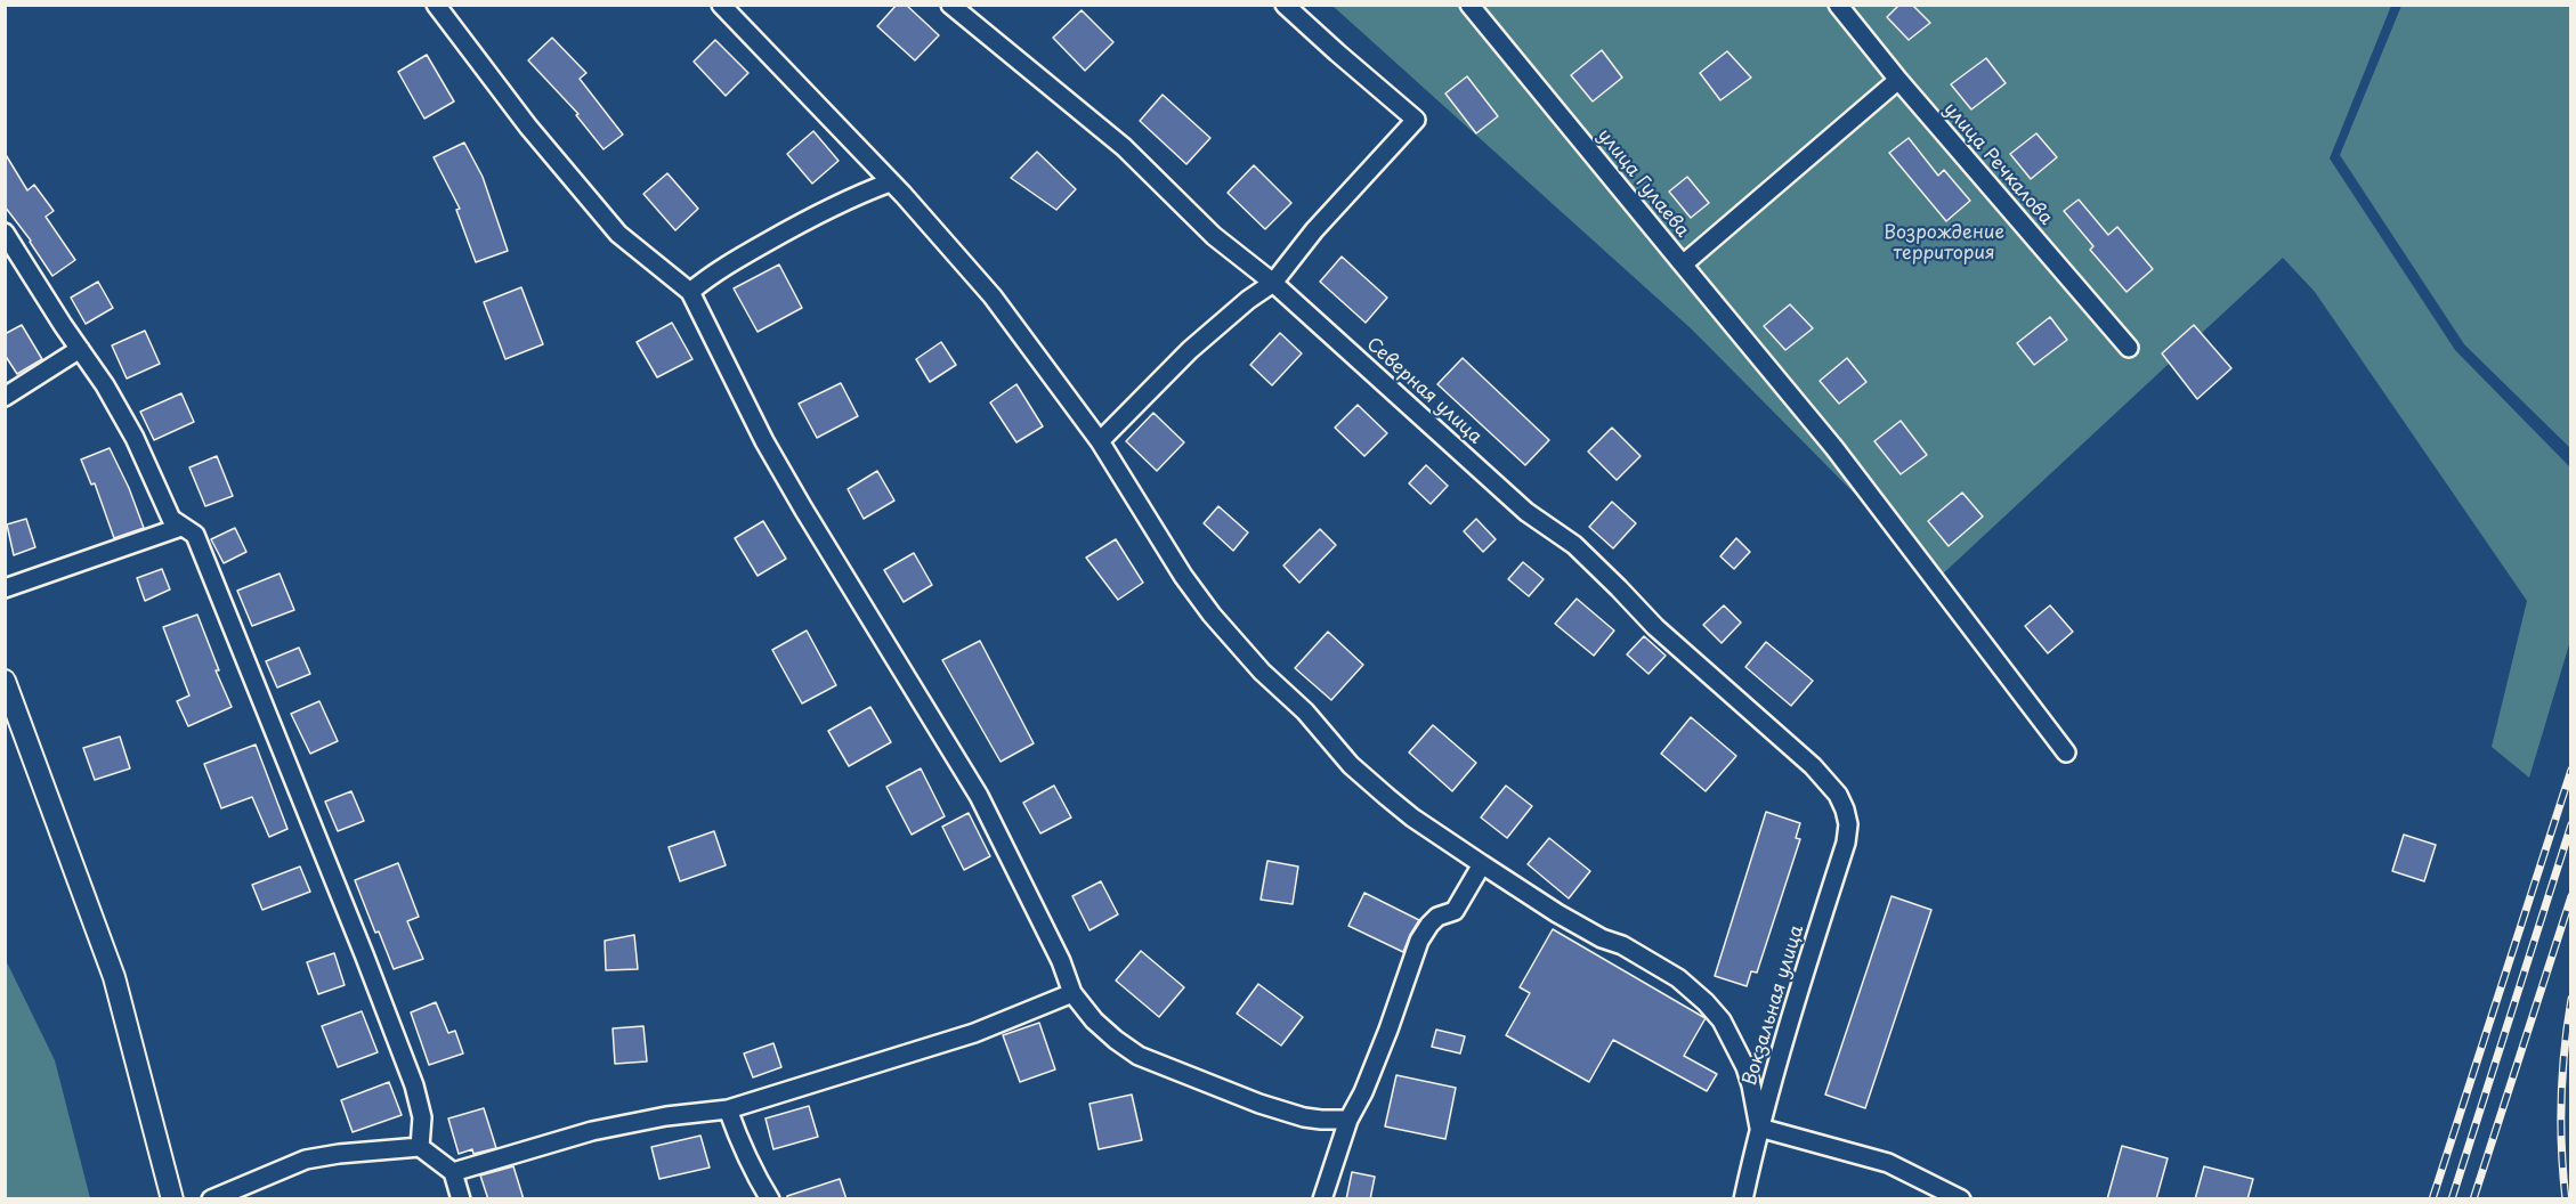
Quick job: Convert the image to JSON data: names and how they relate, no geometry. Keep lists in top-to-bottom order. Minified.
{"streets":{"street":["улица Речкалова","улица Гулаева","Северная улица","Вокзальная улица"]},"crossings":[["улица Речкалова","улица Гулаева"],["Северная улица","Вокзальная улица"]],"parks":["Возрождение территория"]}
